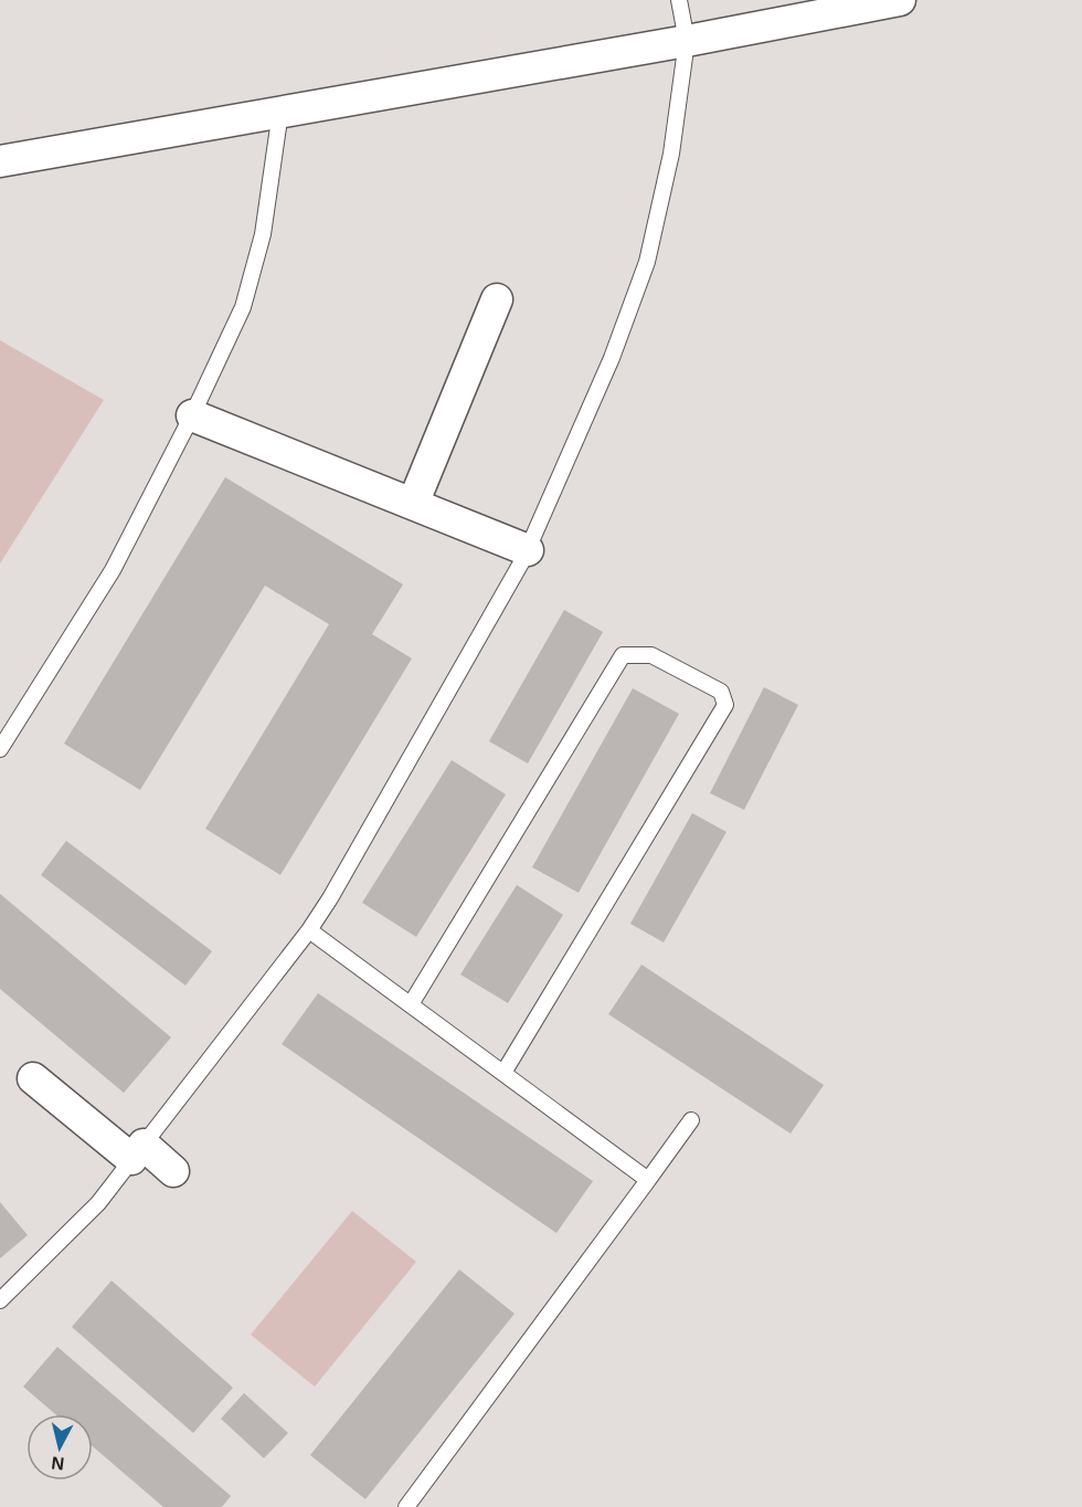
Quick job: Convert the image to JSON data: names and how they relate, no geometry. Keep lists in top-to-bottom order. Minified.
{"north":"bottom"}
